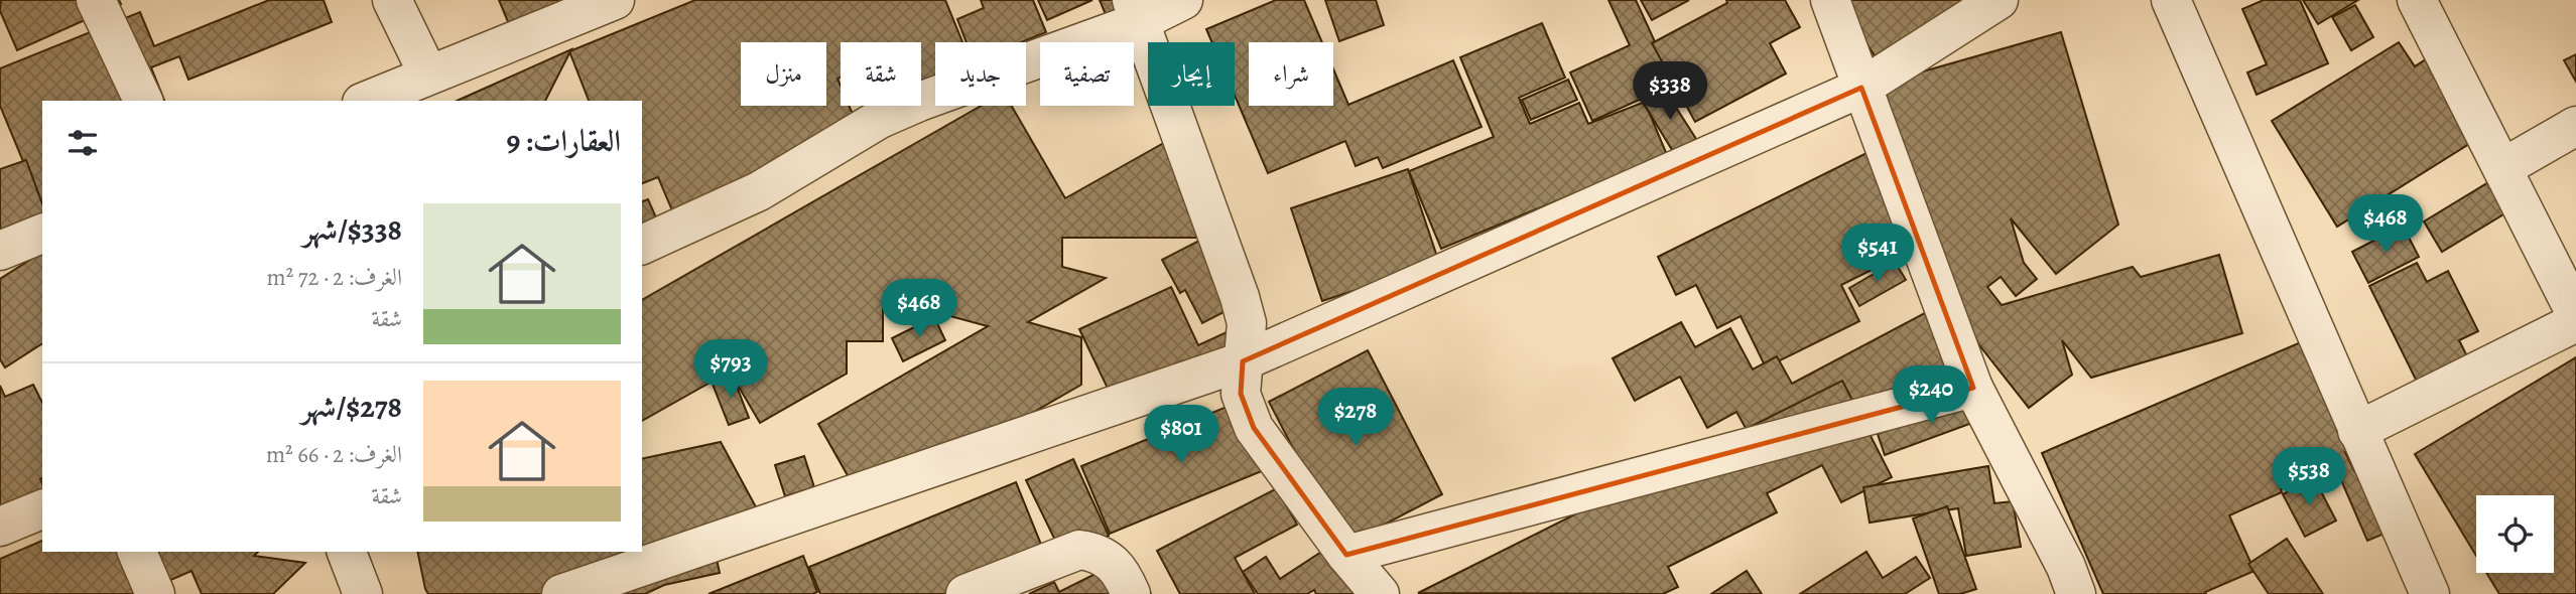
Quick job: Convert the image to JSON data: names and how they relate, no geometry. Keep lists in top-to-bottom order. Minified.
{"page":{"chip":["شراء","إيجار","تصفية","جديد","شقة","منزل"],"price":["$338","$468","$541","$468","$793","$240","$278","$801","$538"],"heading":"العقارات: 9","list":[{"name":"$338/شهر","note":"الغرف: 2 · 72 m² · شقة"},{"name":"$278/شهر","note":"الغرف: 2 · 66 m² · شقة"}]}}
